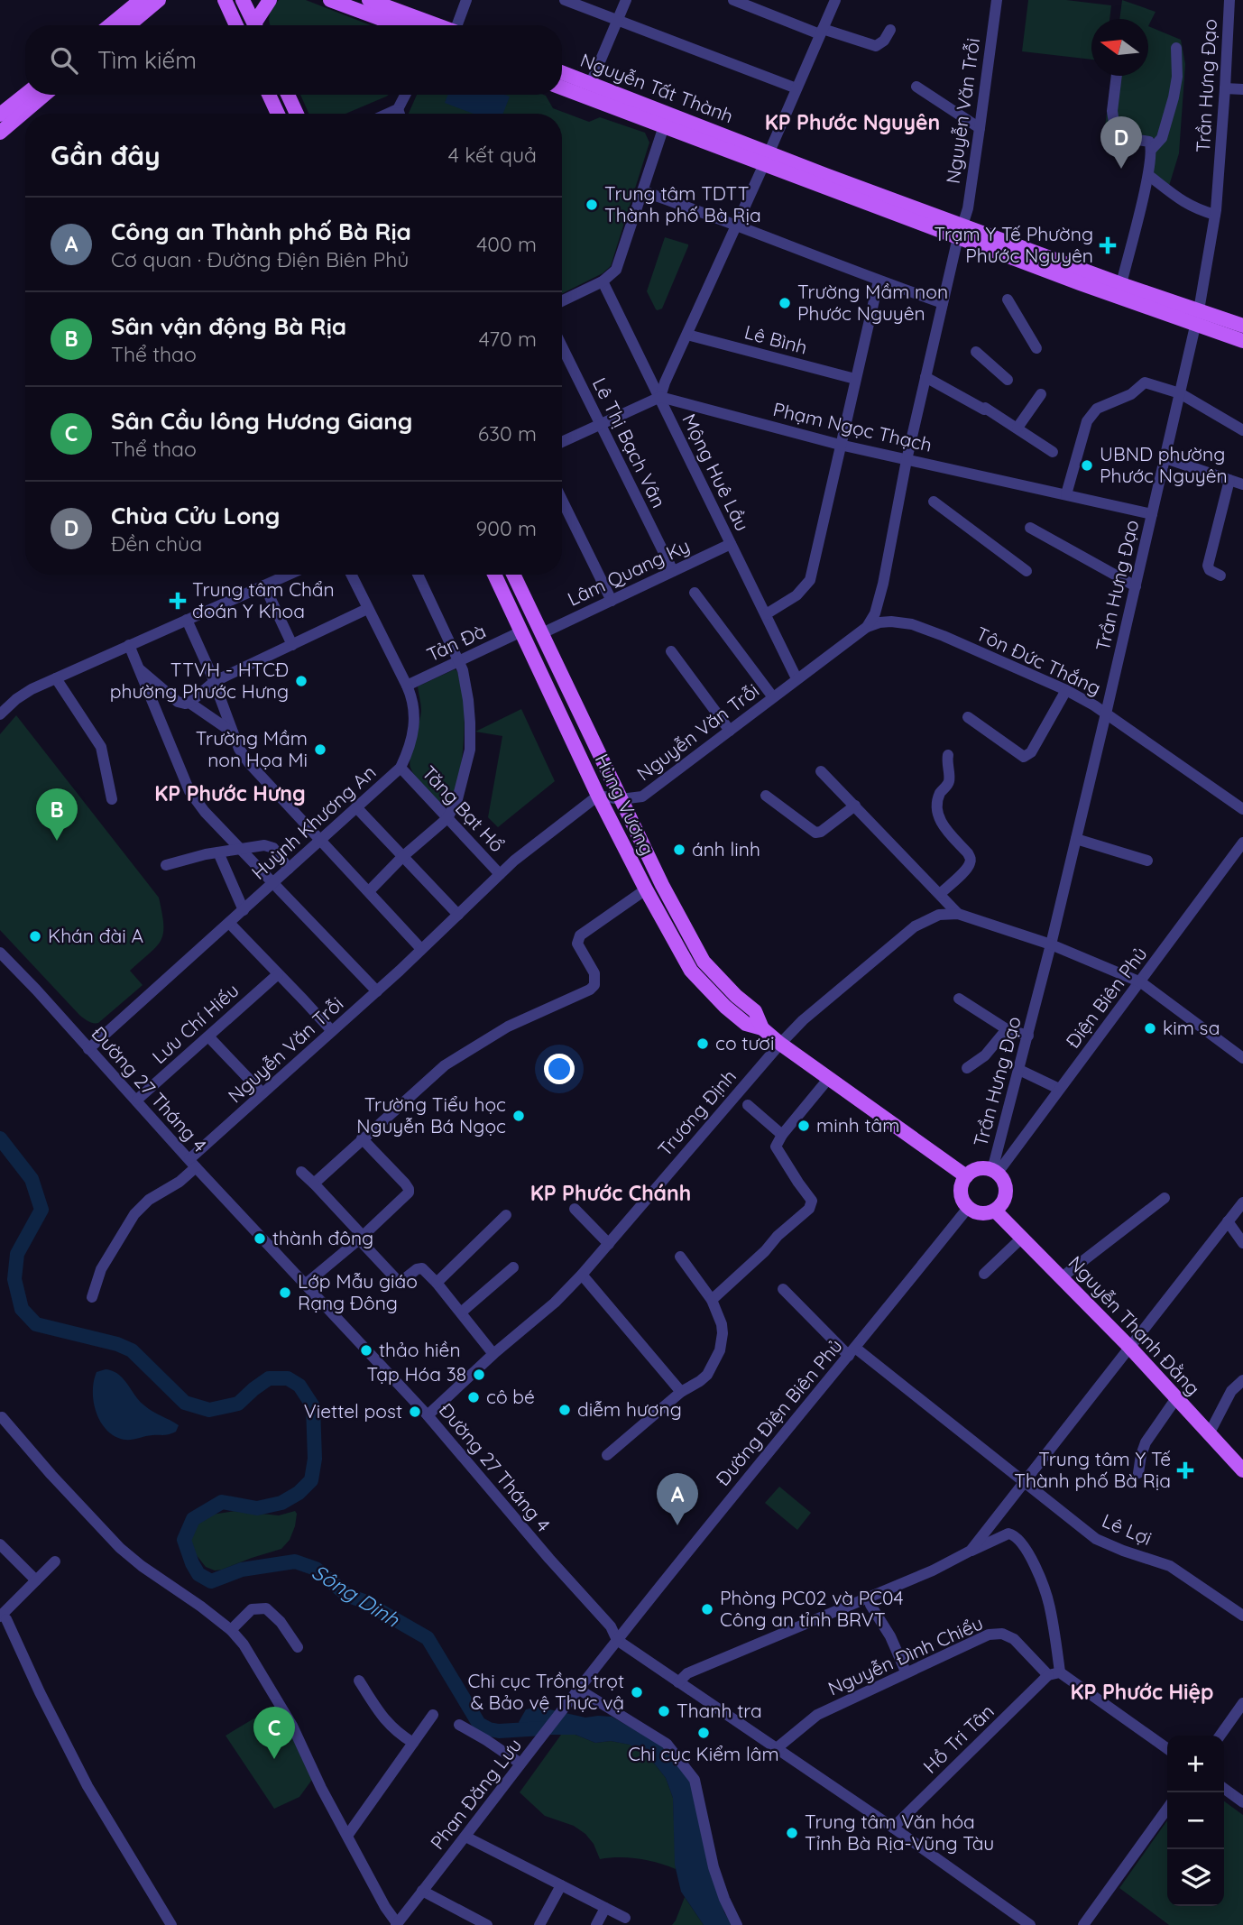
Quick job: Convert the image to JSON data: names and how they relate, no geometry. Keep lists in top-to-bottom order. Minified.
{"streets":{"main road":["Nguyễn Tất Thành","Hùng Vương","Nguyễn Thanh Đằng"],"street":["Trần Hưng Đạo","Nguyễn Văn Trỗi","Lê Bình","Phạm Ngọc Thạch","Lê Thị Bạch Vân","Mộng Huê Lầu","Lâm Quang Ky","Tản Đà","Tôn Đức Thắng","Tăng Bạt Hổ","Huỳnh Khương An","Điện Biên Phủ","Lưu Chí Hiếu","Đường 27 Tháng 4","Trương Định","Đường Điện Biên Phủ","Lê Lợi","Nguyễn Đình Chiểu","Hồ Tri Tân","Phan Đăng Lưu"]},"crossings":[["Trần Hưng Đạo","Nguyễn Tất Thành"],["Trần Hưng Đạo","Phạm Ngọc Thạch"],["Trần Hưng Đạo","Tôn Đức Thắng"],["Trần Hưng Đạo","Hùng Vương"],["Trần Hưng Đạo","Điện Biên Phủ"],["Trần Hưng Đạo","Nguyễn Thanh Đằng"],["Trần Hưng Đạo","Đường Điện Biên Phủ"],["Nguyễn Tất Thành","Nguyễn Văn Trỗi"],["Nguyễn Văn Trỗi","Phạm Ngọc Thạch"],["Nguyễn Văn Trỗi","Mộng Huê Lầu"],["Nguyễn Văn Trỗi","Tôn Đức Thắng"],["Nguyễn Văn Trỗi","Hùng Vương"],["Nguyễn Văn Trỗi","Tăng Bạt Hổ"],["Nguyễn Văn Trỗi","Đường 27 Tháng 4"],["Phạm Ngọc Thạch","Mộng Huê Lầu"],["Lê Thị Bạch Vân","Lâm Quang Ky"],["Mộng Huê Lầu","Lâm Quang Ky"],["Lâm Quang Ky","Hùng Vương"],["Tản Đà","Hùng Vương"],["Tản Đà","Huỳnh Khương An"],["Hùng Vương","Điện Biên Phủ"],["Hùng Vương","Trương Định"],["Hùng Vương","Nguyễn Thanh Đằng"],["Hùng Vương","Đường Điện Biên Phủ"],["Tăng Bạt Hổ","Huỳnh Khương An"],["Huỳnh Khương An","Đường 27 Tháng 4"],["Điện Biên Phủ","Nguyễn Thanh Đằng"],["Điện Biên Phủ","Đường Điện Biên Phủ"],["Lưu Chí Hiếu","Đường 27 Tháng 4"],["Đường 27 Tháng 4","Trương Định"],["Đường 27 Tháng 4","Đường Điện Biên Phủ"],["Đường 27 Tháng 4","Nguyễn Đình Chiểu"],["Đường 27 Tháng 4","Hồ Tri Tân"],["Nguyễn Thanh Đằng","Đường Điện Biên Phủ"],["Đường Điện Biên Phủ","Lê Lợi"],["Đường Điện Biên Phủ","Phan Đăng Lưu"],["Nguyễn Đình Chiểu","Hồ Tri Tân"]],"districts":["KP Phước Nguyên","KP Phước Hưng","KP Phước Chánh","KP Phước Hiệp"],"water":["Sông Dinh"],"places":{"other":["Trung tâm TDTT Thành phố Bà Rịa","Trường Mầm non Phước Nguyên","UBND phường Phước Nguyên","TTVH - HTCĐ phường Phước Hưng","Trường Mầm non Họa Mi","ánh linh","Khán đài A","kim sa","co tươi","Trường Tiểu học Nguyễn Bá Ngọc","minh tâm","thành đông","Lớp Mẫu giáo Rạng Đông","thảo hiền","Tạp Hóa 38","cô bé","diễm hương","Viettel post","Phòng PC02 và PC04 Công an tỉnh BRVT","Chi cục Trồng trọt & Bảo vệ Thực vậ","Thanh tra","Chi cục Kiểm lâm","Trung tâm Văn hóa Tỉnh Bà Rịa-Vũng Tàu"],"health":["Trạm Y Tế Phường Phước Nguyên","Trung tâm Chẩn đoán Y Khoa","Trung tâm Y Tế Thành phố Bà Rịa"]},"north":"left","page":{"search":"Tìm kiếm","heading":["Gần đây","4 kết quả"],"pins":["D","B","A","C"],"list":[{"mark":"A","name":"Công an Thành phố Bà Rịa","note":"Cơ quan · Đường Điện Biên Phủ","value":"400 m"},{"mark":"B","name":"Sân vận động Bà Rịa","note":"Thể thao","value":"470 m"},{"mark":"C","name":"Sân Cầu lông Hương Giang","note":"Thể thao","value":"630 m"},{"mark":"D","name":"Chùa Cửu Long","note":"Đền chùa","value":"900 m"}],"map_buttons":["+","−"]}}
